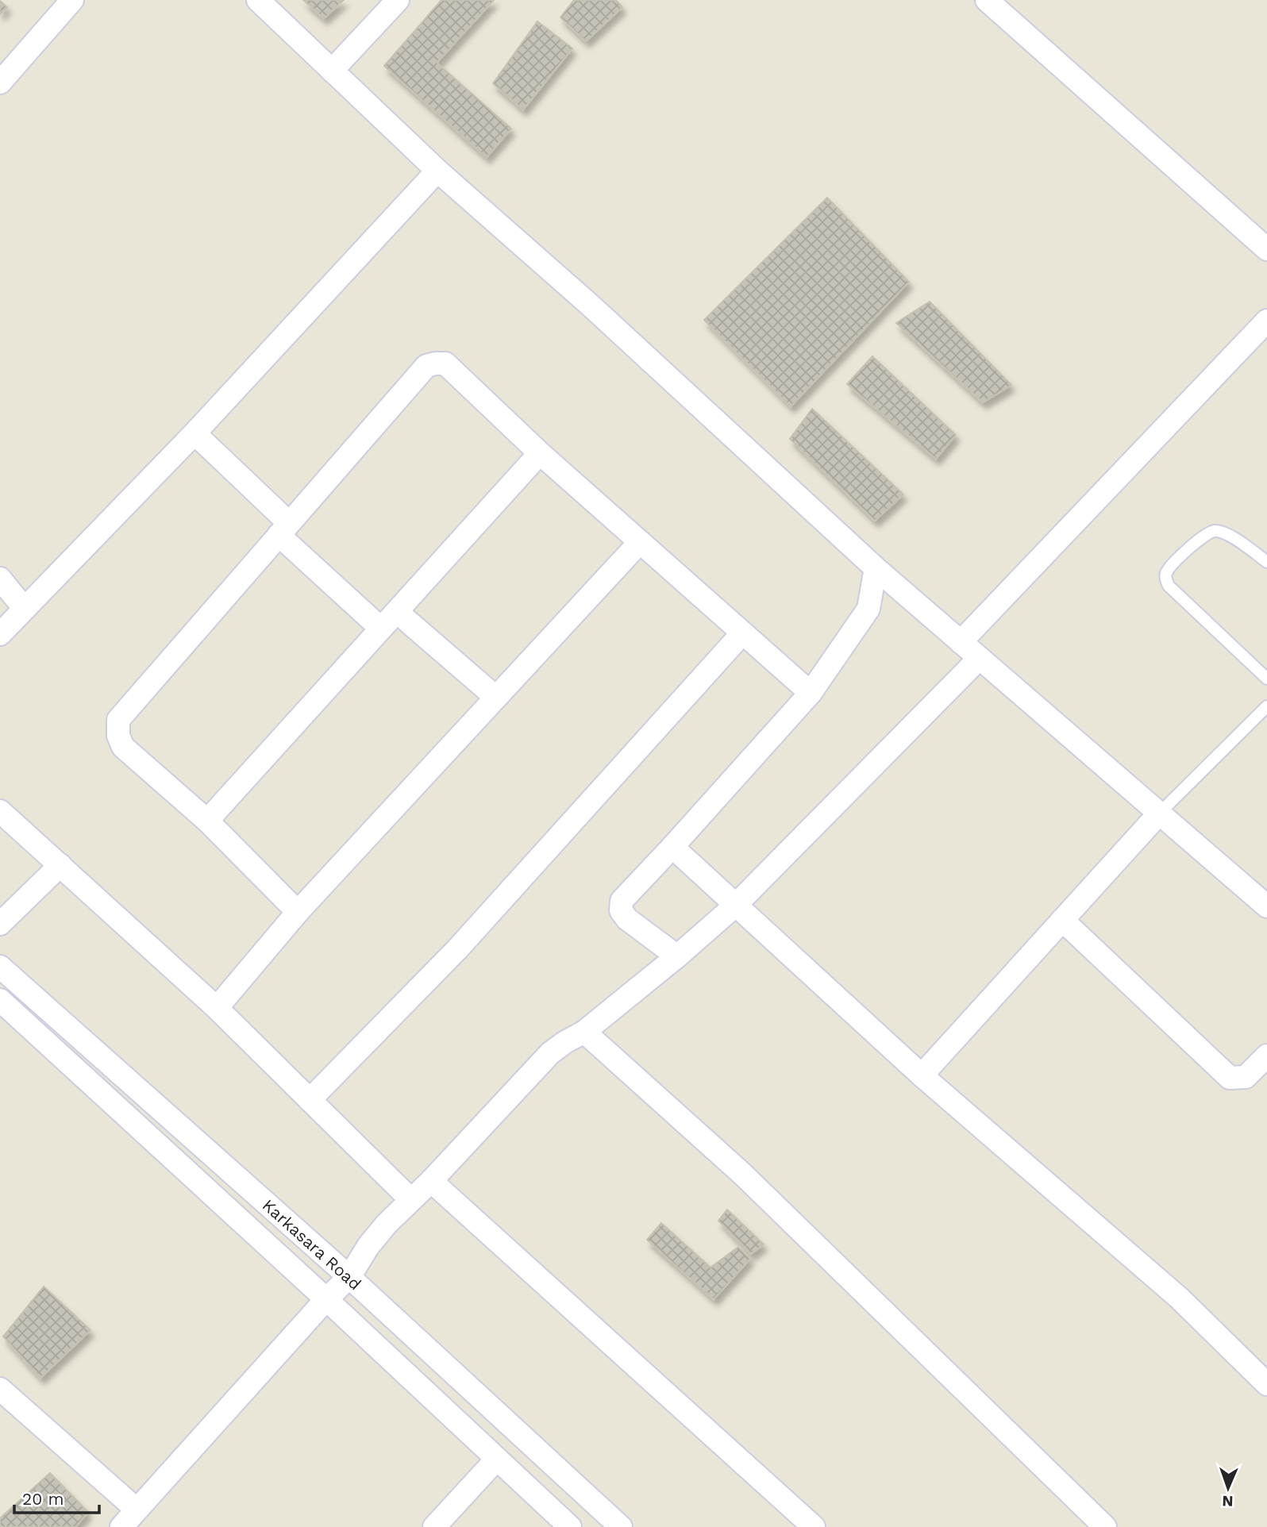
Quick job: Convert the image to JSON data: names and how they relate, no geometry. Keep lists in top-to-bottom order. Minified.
{"streets":{"street":["Karkasara Road"]},"scale_bar":"20 m","north":"bottom"}
